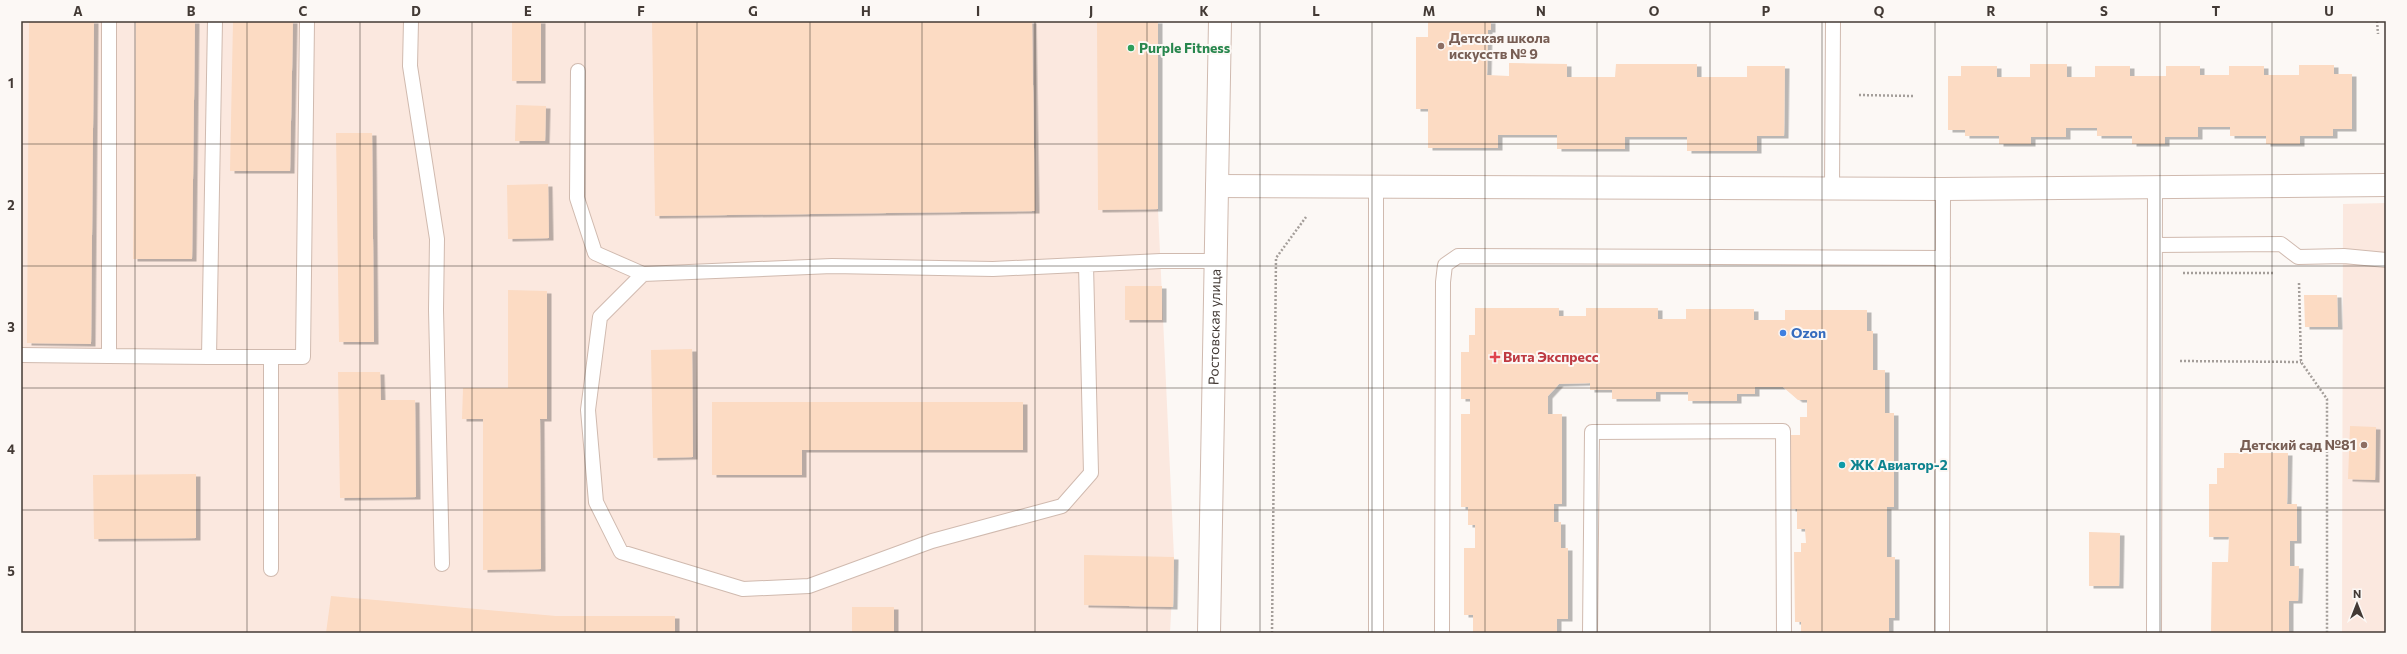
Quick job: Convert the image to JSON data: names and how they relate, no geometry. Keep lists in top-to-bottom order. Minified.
{"streets":{"street":["Ростовская улица"]},"places":{"other":["Детская школа искусств № 9","Purple Fitness","Ozon","Детский сад №81","ЖК Авиатор-2"],"health":["Вита Экспресс"]},"north":"top","grid":{"columns":["A","B","C","D","E","F","G","H","I","J","K","L","M","N","O","P","Q","R","S","T","U"],"rows":["1","2","3","4","5"]}}
